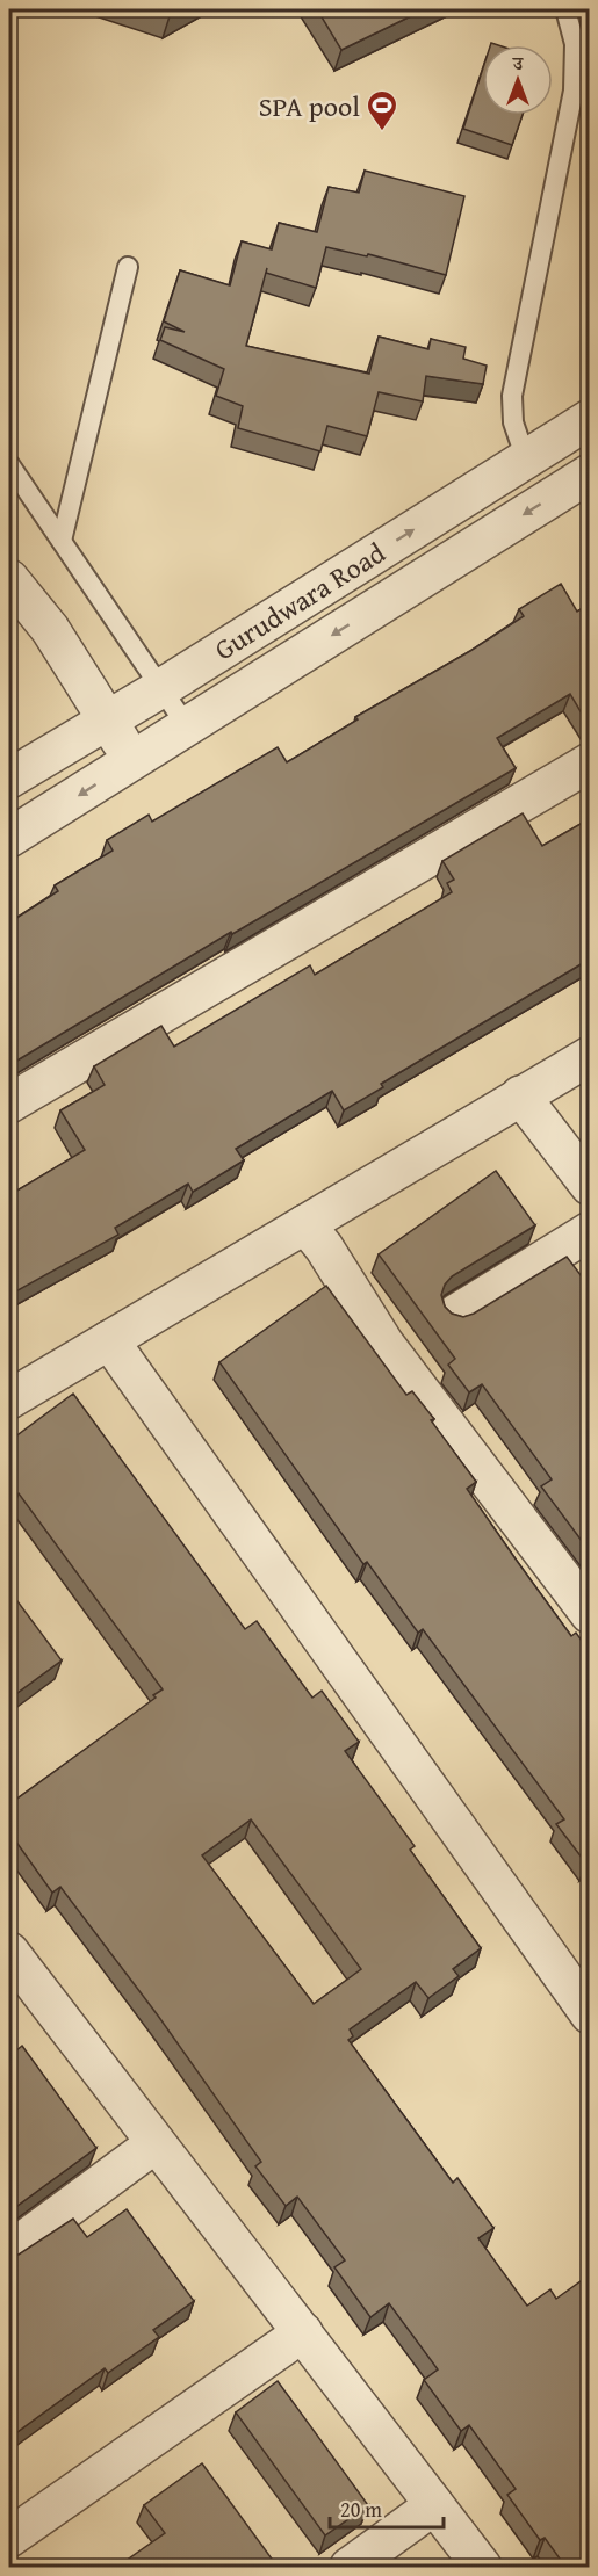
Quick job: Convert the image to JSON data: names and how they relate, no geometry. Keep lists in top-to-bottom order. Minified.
{"streets":{"street":["Gurudwara Road"]},"places":{"sports":["SPA pool"]},"scale_bar":"20 m","north":"top"}
